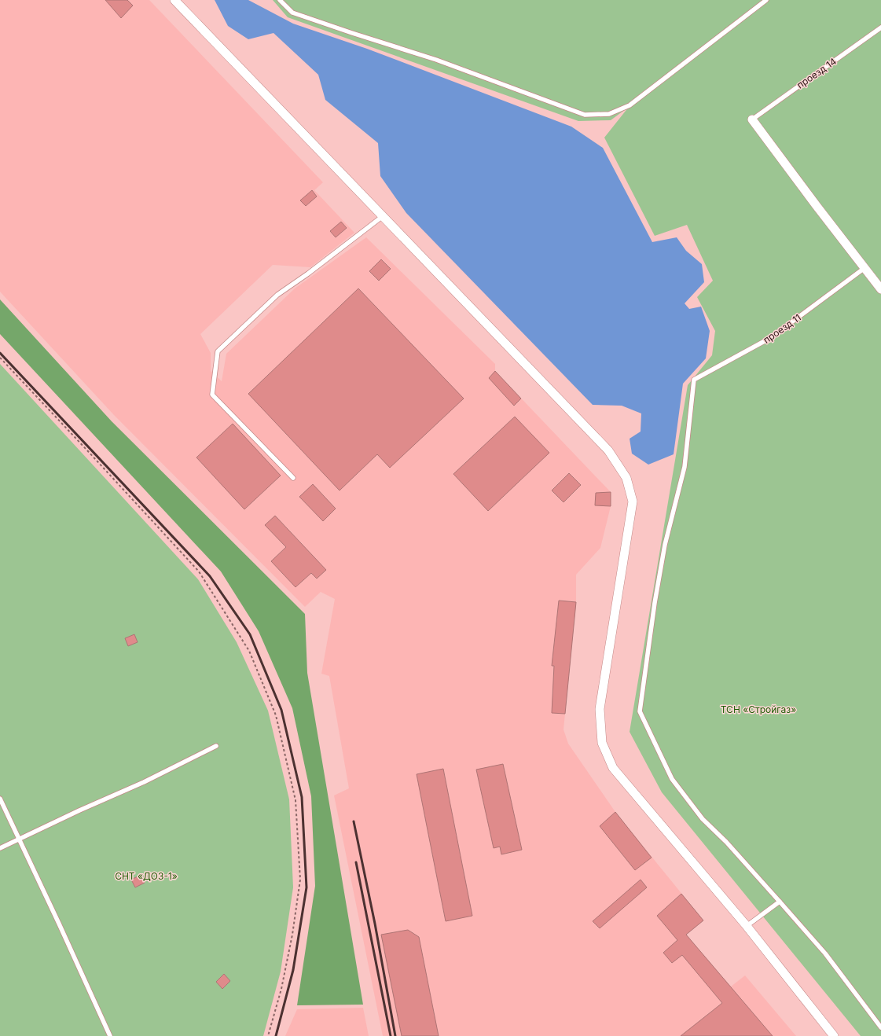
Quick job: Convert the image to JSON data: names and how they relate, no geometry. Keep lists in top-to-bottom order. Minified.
{"streets":{"lane":["проезд 14","проезд 11"]},"parks":["ТСН «Стройгаз»","СНТ «ДОЗ-1»"]}
